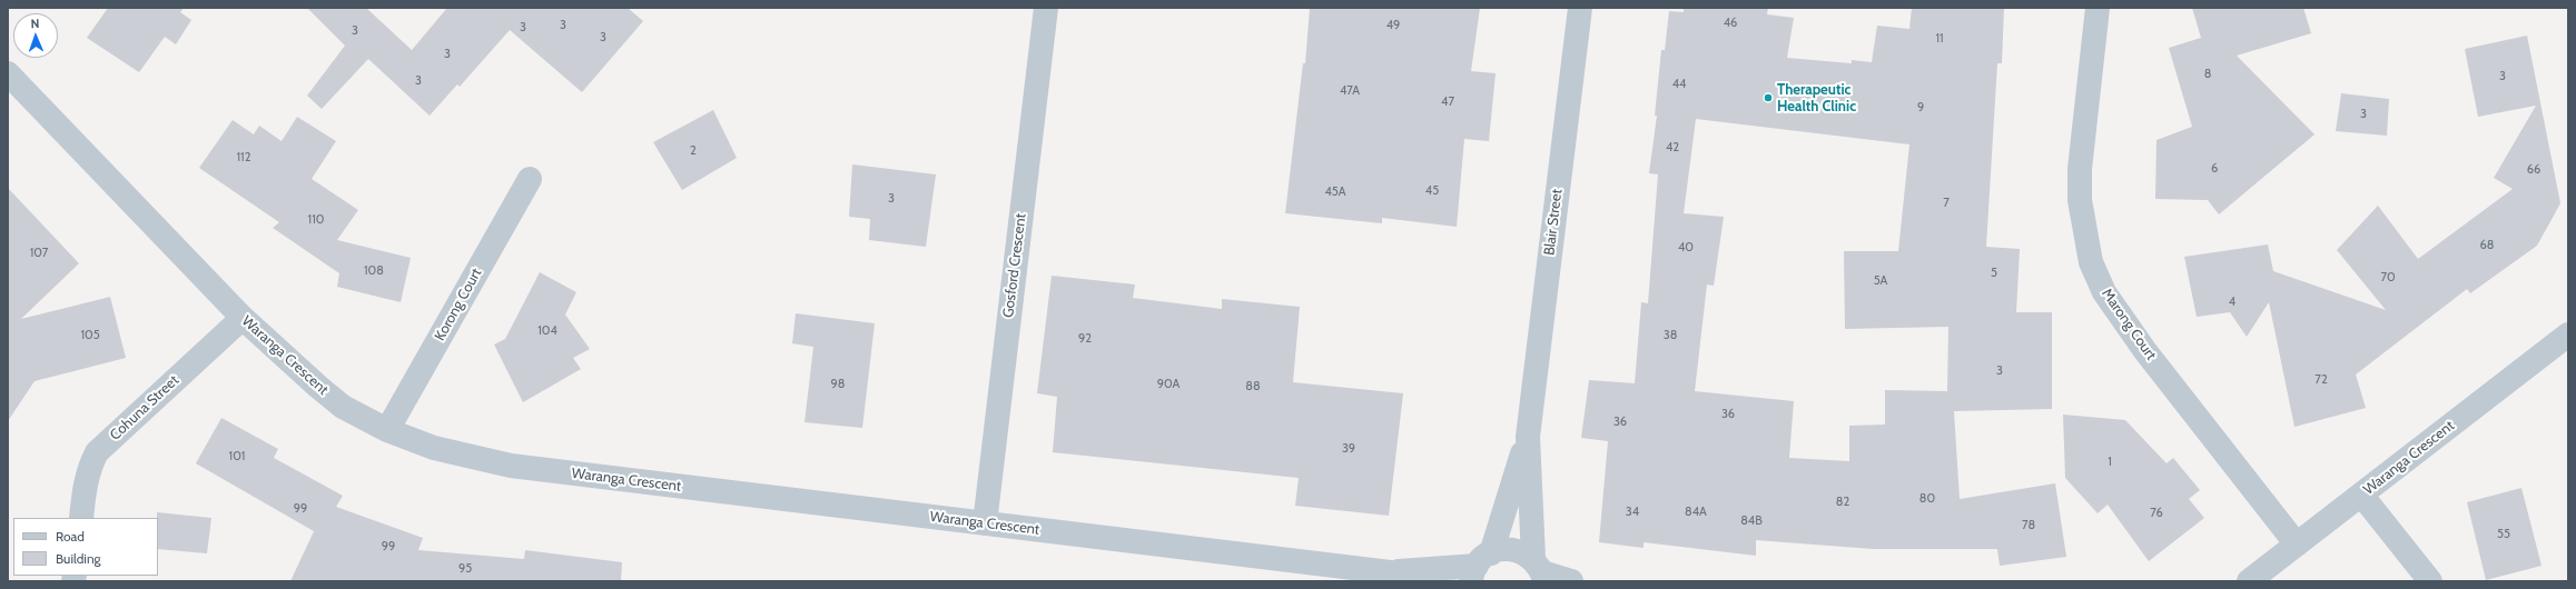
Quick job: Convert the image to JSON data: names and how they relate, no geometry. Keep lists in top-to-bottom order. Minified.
{"streets":{"street":["Blair Street","Gosford Crescent","Korong Court","Marong Court","Waranga Crescent","Cohuna Street"]},"crossings":[["Blair Street","Waranga Crescent"],["Gosford Crescent","Waranga Crescent"],["Korong Court","Waranga Crescent"],["Marong Court","Waranga Crescent"],["Waranga Crescent","Cohuna Street"]],"places":["Therapeutic Health Clinic"],"house_numbers":["46","3","49","3","3","3","11","3","8","3","3","44","47A","47","9","3","42","2","112","6","66","45","45A","3","7","110","68","40","107","108","5","70","5A","4","104","105","38","92","3","72","98","90A","88","36","36","39","101","1","80","82","99","34","84A","76","84B","78","55","99","95"],"legend":["Road","Building"],"north":"top"}
